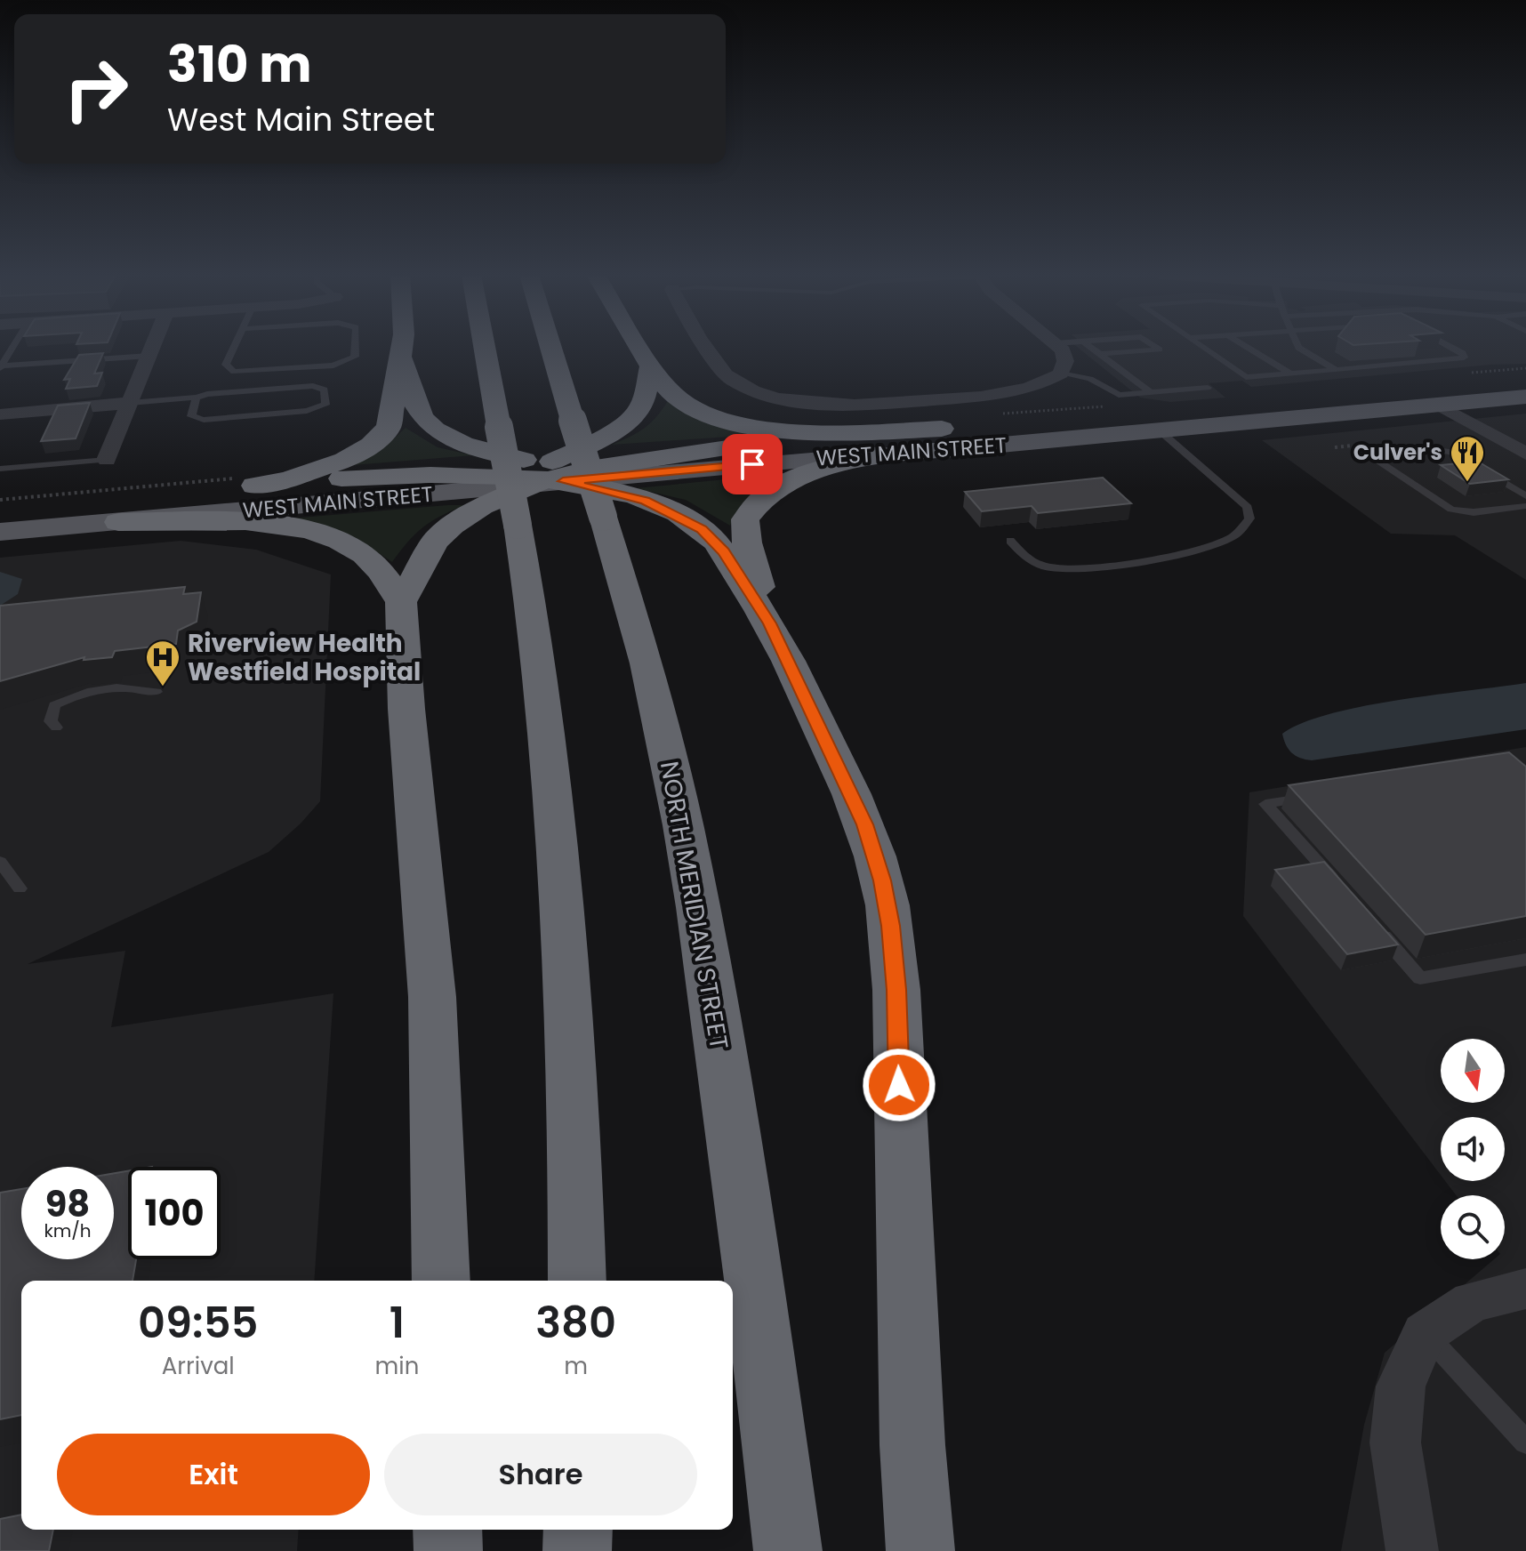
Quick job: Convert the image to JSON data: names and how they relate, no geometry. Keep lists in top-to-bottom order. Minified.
{"streets":{"highway":["NORTH MERIDIAN STREET"],"main road":["WEST MAIN STREET"]},"places":{"restaurant":["Culver's"],"hospital":["Riverview Health Westfield Hospital"]},"north":"bottom","page":{"turn":["310 m","West Main Street"],"speed":"98 km/h","limit":"100","eta":["09:55","Arrival","1","min","380","m"],"buttons":["Exit","Share"]}}
